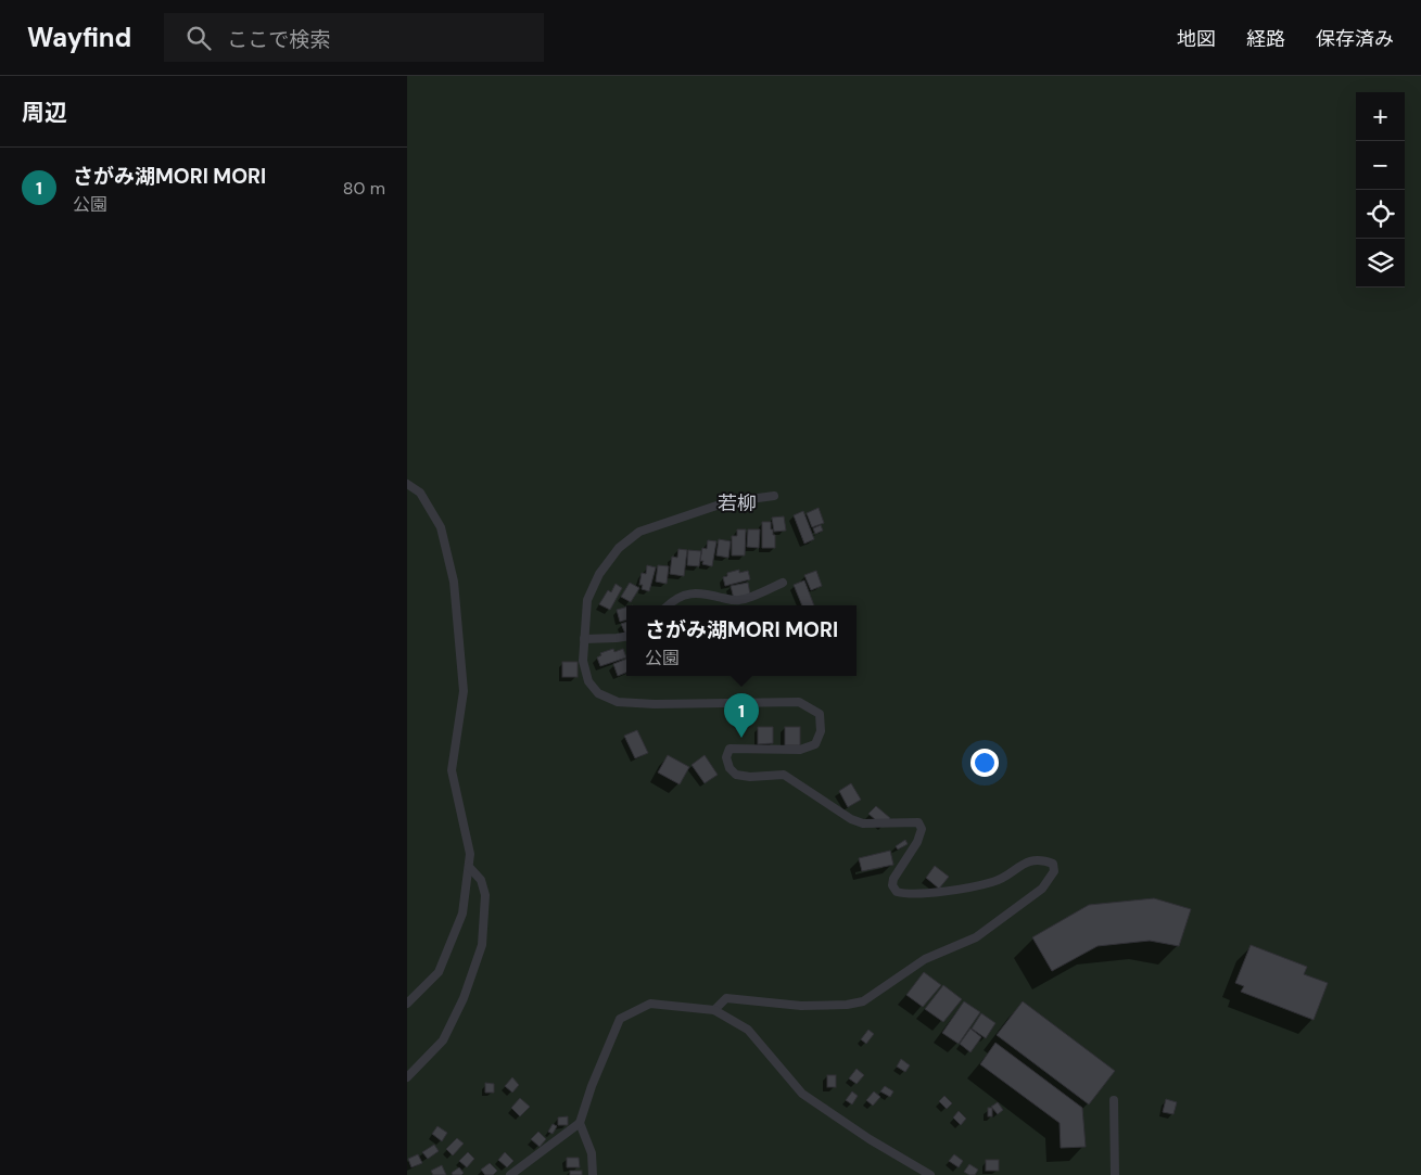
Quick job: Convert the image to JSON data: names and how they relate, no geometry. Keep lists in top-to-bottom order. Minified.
{"districts":["若柳"],"page":{"header":"Wayfind","search":"ここで検索","nav":["地図","経路","保存済み"],"heading":"周辺","map_buttons":["+","−"],"list":[{"mark":"1","name":"さがみ湖MORI MORI","note":"公園","value":"80 m"}],"popup":["さがみ湖MORI MORI","公園"],"pins":"1"}}
